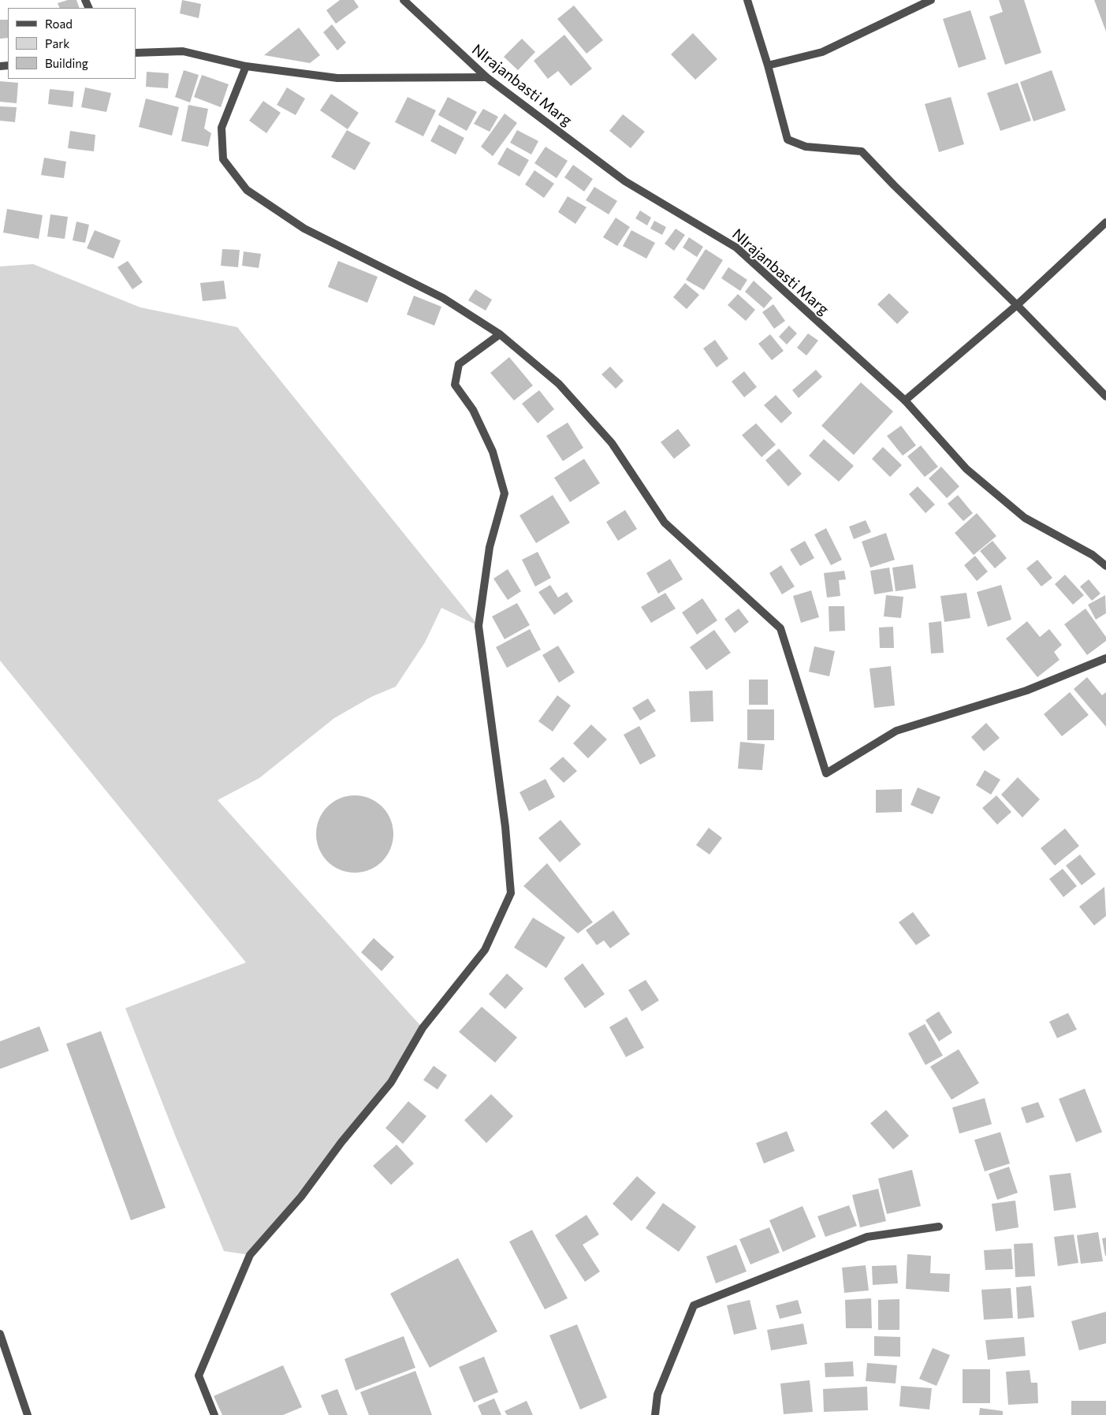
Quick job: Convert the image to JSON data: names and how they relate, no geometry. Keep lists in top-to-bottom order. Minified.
{"streets":{"street":["NIrajanbasti Marg"]},"legend":["Road","Park","Building"]}
